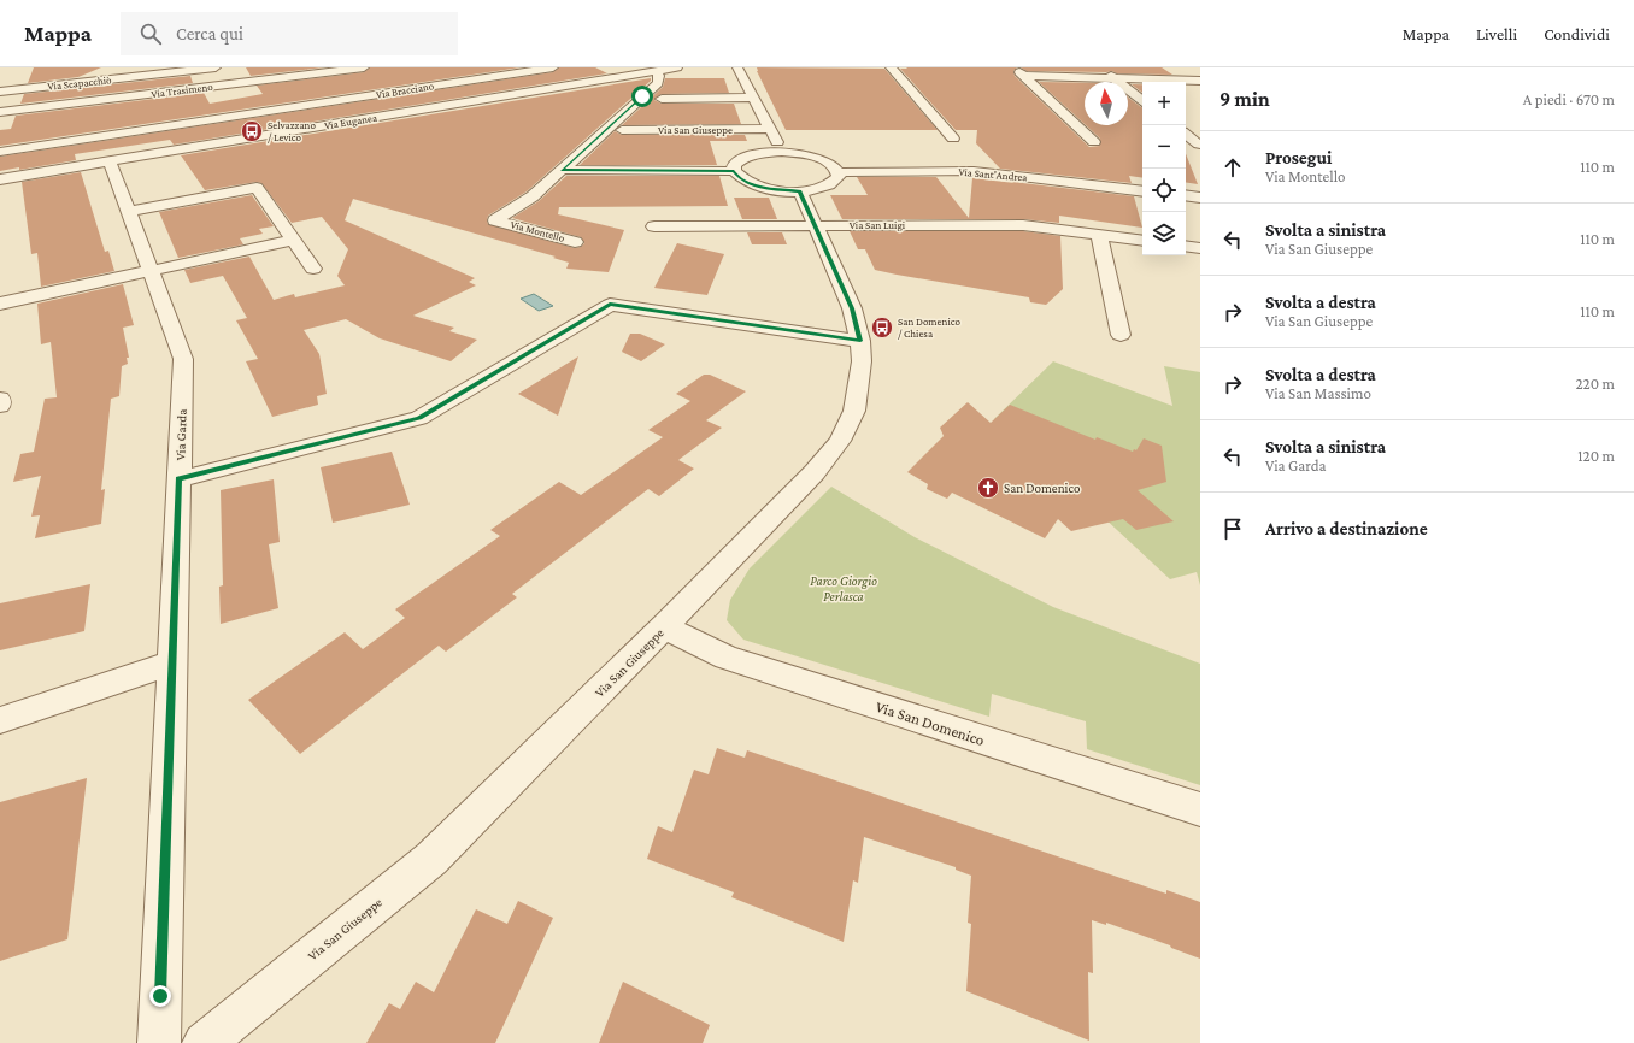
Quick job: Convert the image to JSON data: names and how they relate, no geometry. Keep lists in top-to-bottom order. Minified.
{"streets":{"street":["Via Scapacchiò","Via Trasimeno","Via Bracciano","Via Euganea","Via San Giuseppe","Via Sant'Andrea","Via San Luigi","Via Montello","Via Garda","Via San Domenico"]},"crossings":[["Via Euganea","Via Montello"],["Via Euganea","Via Garda"],["Via San Giuseppe","Via San Luigi"],["Via San Giuseppe","Via San Domenico"]],"parks":["Parco Giorgio Perlasca"],"places":{"bus stop":["Selvazzano / Levico","San Domenico / Chiesa"],"church":["San Domenico"]},"north":"top","page":{"header":"Mappa","search":"Cerca qui","nav":["Mappa","Livelli","Condividi"],"heading":["9 min","A piedi · 670 m"],"map_buttons":["+","−"],"list":[["Prosegui","Via Montello","110 m"],["Svolta a sinistra","Via San Giuseppe","110 m"],["Svolta a destra","Via San Giuseppe","110 m"],["Svolta a destra","Via San Massimo","220 m"],["Svolta a sinistra","Via Garda","120 m"],"Arrivo a destinazione"]}}
